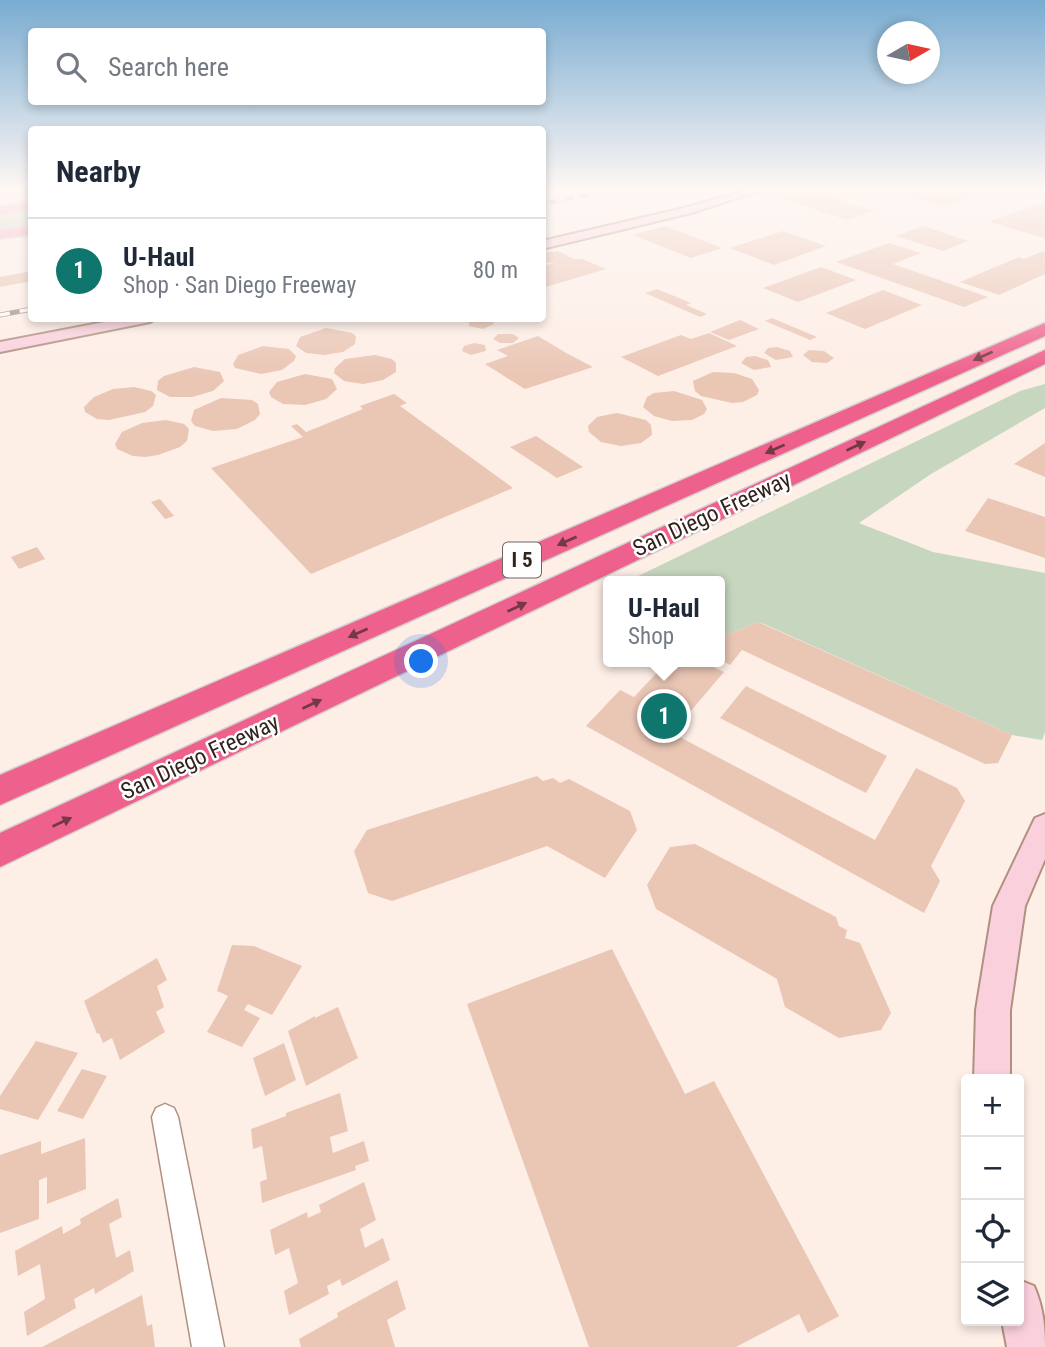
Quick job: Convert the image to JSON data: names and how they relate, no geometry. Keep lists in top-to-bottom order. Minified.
{"streets":{"highway":["San Diego Freeway","I 5"]},"north":"right","page":{"search":"Search here","heading":"Nearby","list":[{"mark":"1","name":"U-Haul","note":"Shop · San Diego Freeway","value":"80 m"}],"popup":["U-Haul","Shop"],"pins":"1","map_buttons":["+","−"]}}
